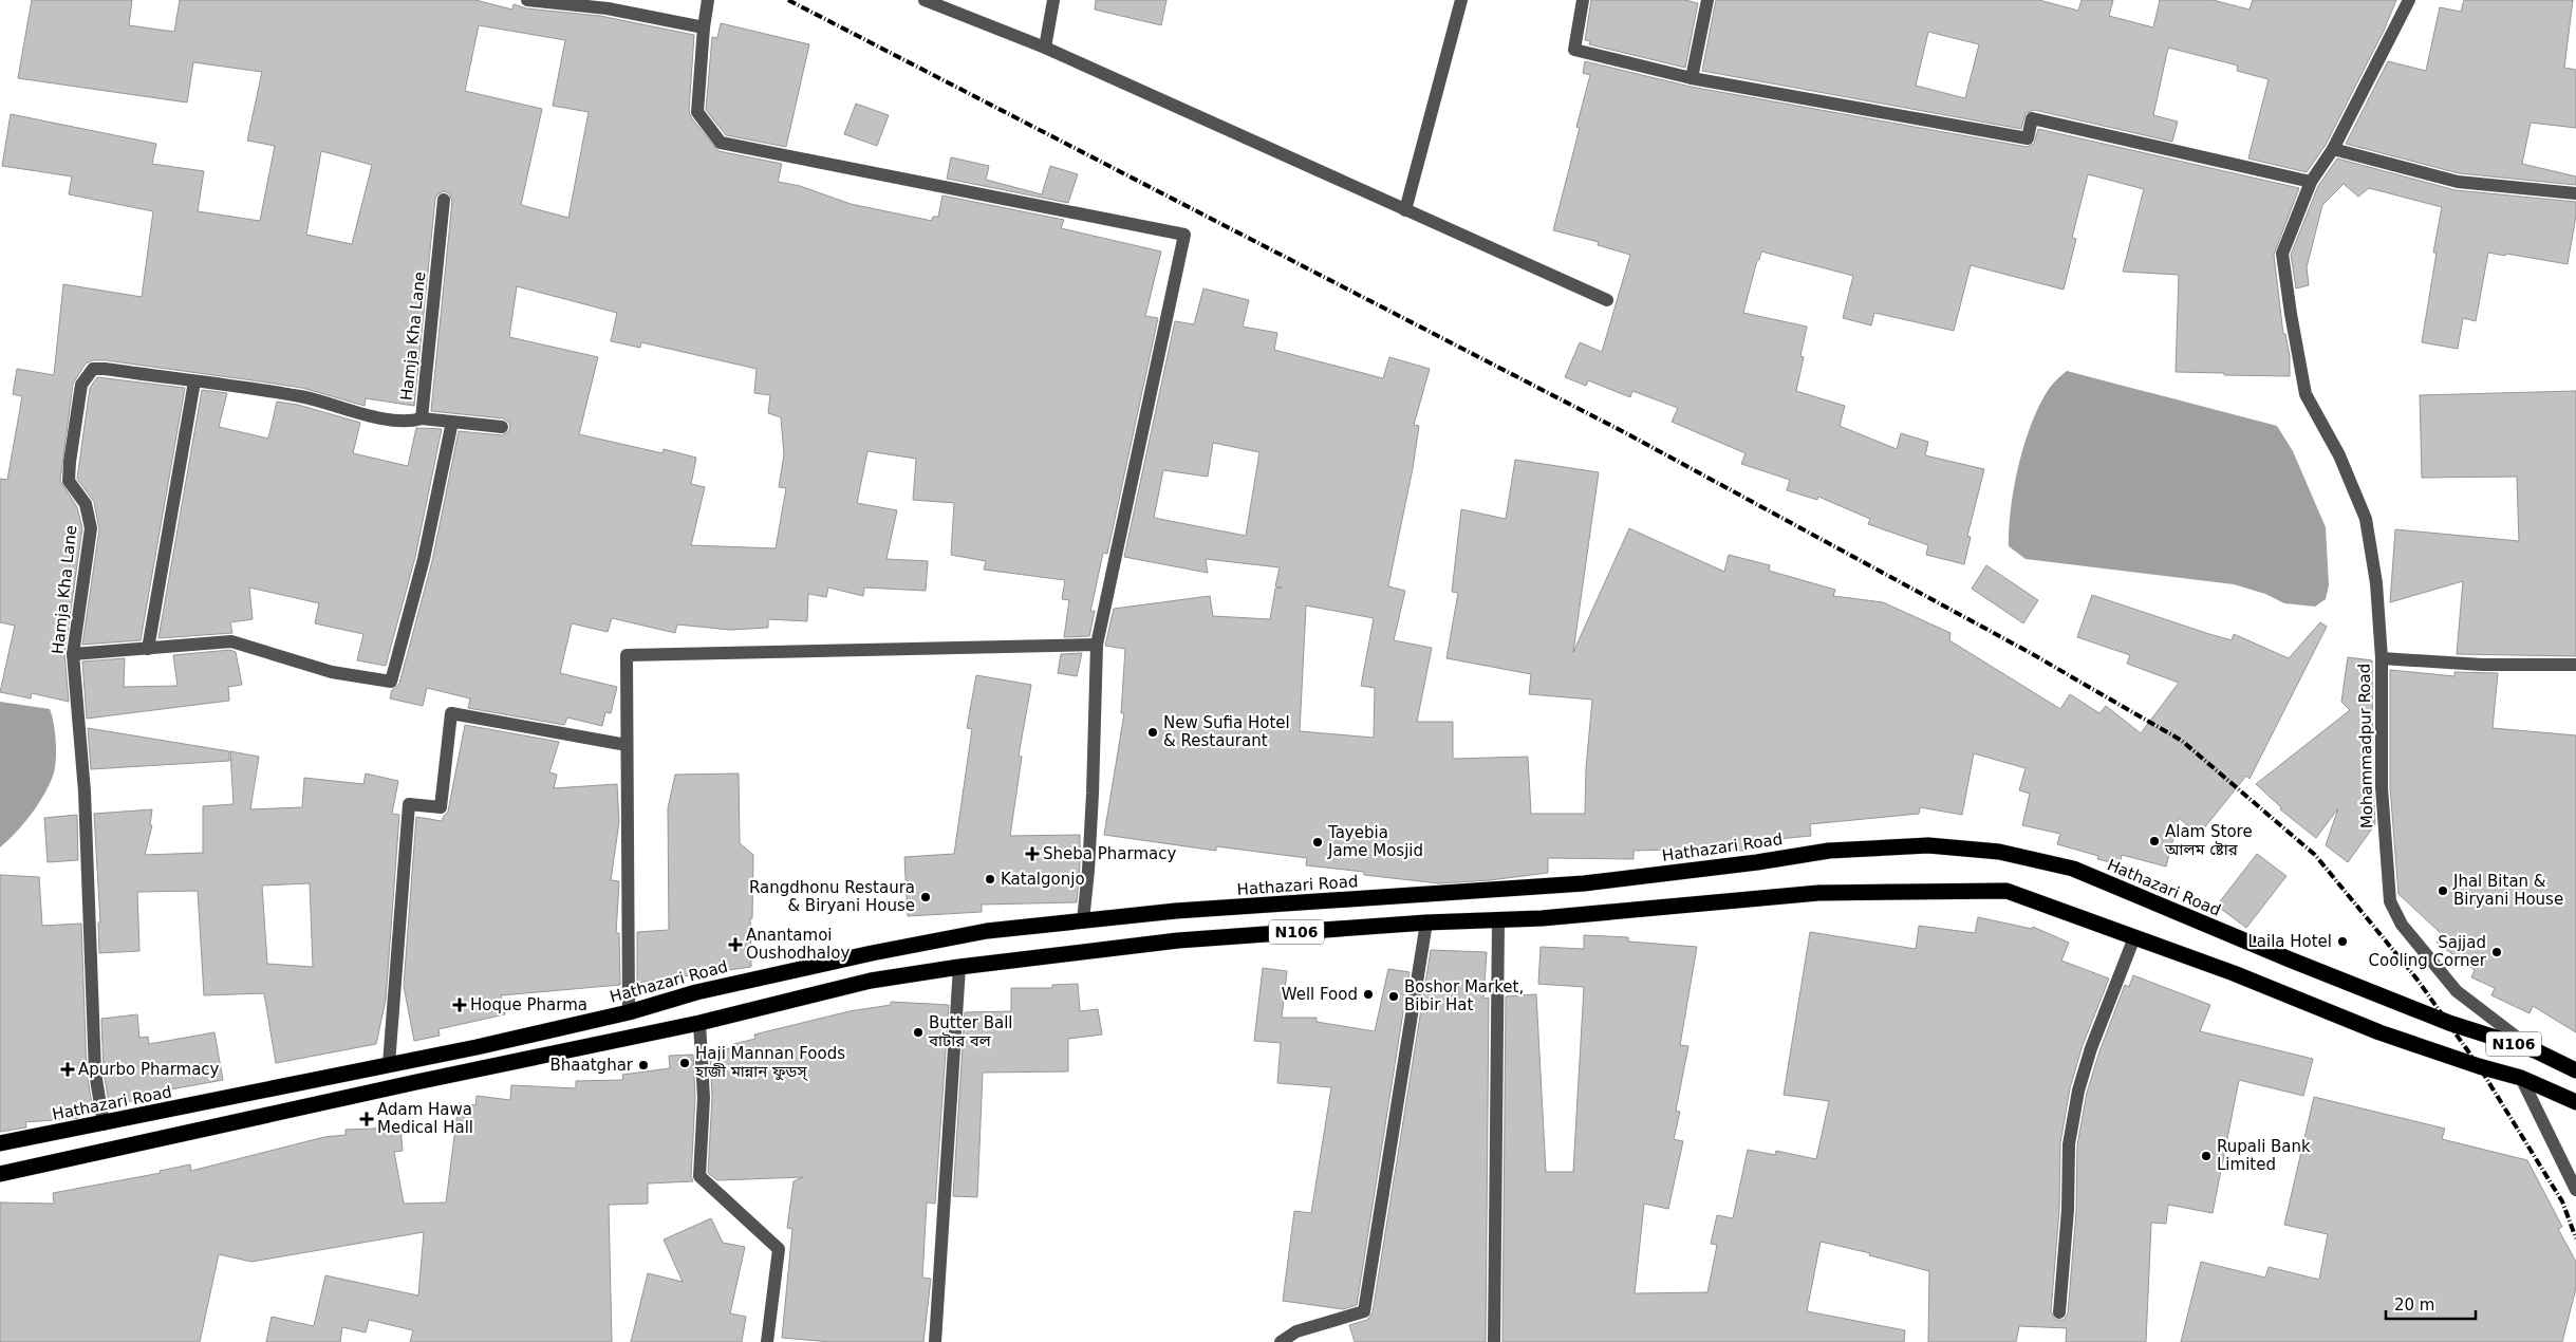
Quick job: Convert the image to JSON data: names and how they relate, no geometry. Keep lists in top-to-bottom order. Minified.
{"streets":{"highway":["Hathazari Road","N106"],"street":["Hamja Kha Lane","Mohammadpur Road"]},"crossings":[["Hamja Kha Lane","Hathazari Road"],["Mohammadpur Road","Hathazari Road"]],"places":{"other":["New Sufia Hotel & Restaurant","Alam Store আলম ষ্টোর","Tayebia Jame Mosjid","Katalgonjo","Jhal Bitan & Biryani House","Rangdhonu Restaura & Biryani House","Laila Hotel","Sajjad Cooling Corner","Well Food","Boshor Market, Bibir Hat","Butter Ball বাটার বল","Haji Mannan Foods হাজী মান্নান ফুডস্","Bhaatghar","Rupali Bank Limited"],"health":["Sheba Pharmacy","Anantamoi Oushodhaloy","Hoque Pharma","Apurbo Pharmacy","Adam Hawa Medical Hall"]},"scale_bar":"20 m"}
